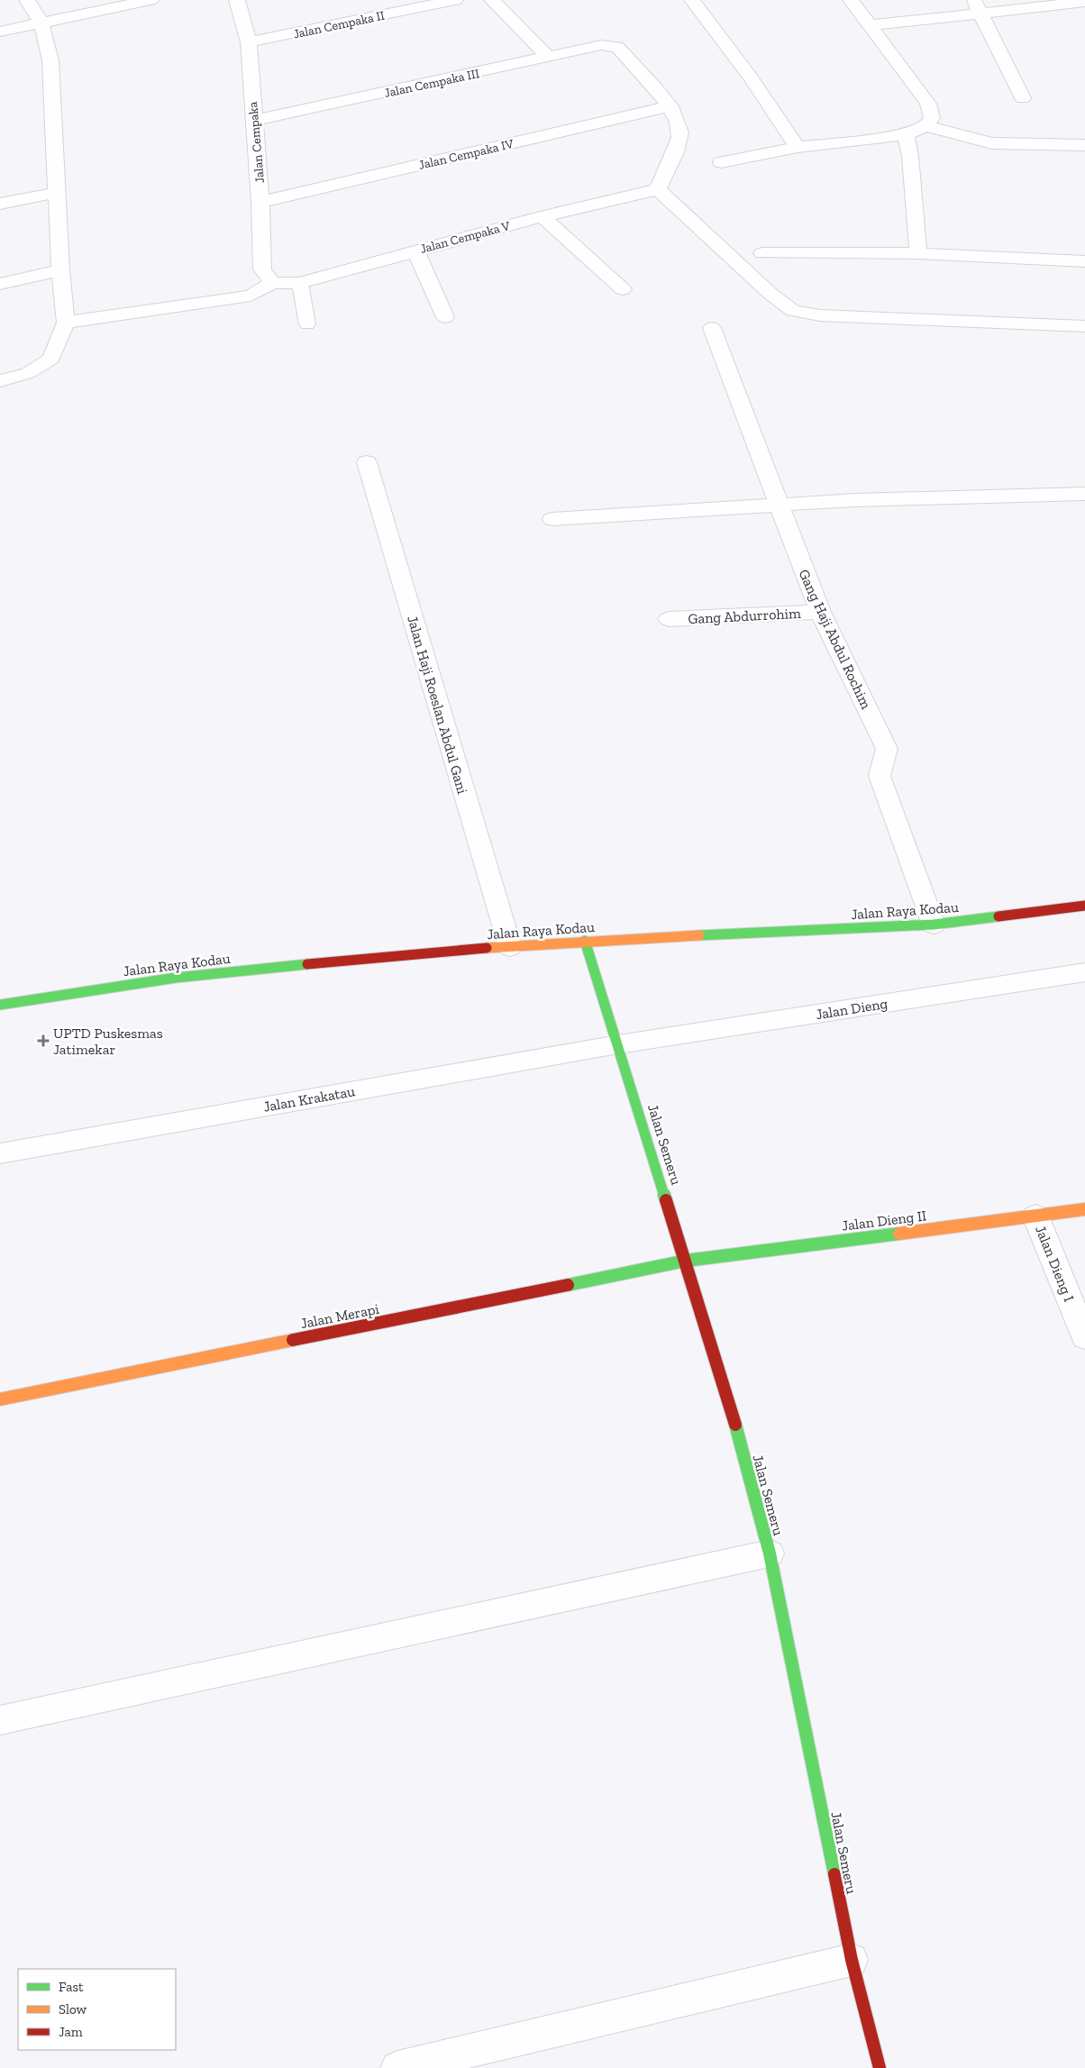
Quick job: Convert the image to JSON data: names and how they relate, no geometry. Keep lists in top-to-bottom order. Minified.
{"streets":{"street":["Jalan Cempaka II","Jalan Cempaka III","Jalan Cempaka","Jalan Cempaka IV","Jalan Cempaka V","Gang Abdurrohim","Gang Haji Abdul Rochim","Jalan Haji Roeslan Abdul Gani","Jalan Raya Kodau","Jalan Dieng","Jalan Krakatau","Jalan Semeru","Jalan Dieng II","Jalan Dieng I","Jalan Merapi"]},"crossings":[["Jalan Cempaka II","Jalan Cempaka"],["Jalan Cempaka III","Jalan Cempaka"],["Jalan Cempaka III","Jalan Cempaka IV"],["Jalan Cempaka","Jalan Cempaka IV"],["Jalan Cempaka","Jalan Cempaka V"],["Gang Abdurrohim","Gang Haji Abdul Rochim"],["Gang Haji Abdul Rochim","Jalan Raya Kodau"],["Jalan Haji Roeslan Abdul Gani","Jalan Raya Kodau"],["Jalan Raya Kodau","Jalan Semeru"],["Jalan Dieng","Jalan Krakatau"],["Jalan Dieng","Jalan Semeru"],["Jalan Krakatau","Jalan Semeru"],["Jalan Semeru","Jalan Dieng II"],["Jalan Semeru","Jalan Merapi"],["Jalan Dieng II","Jalan Dieng I"],["Jalan Dieng II","Jalan Merapi"]],"places":{"health":["UPTD Puskesmas Jatimekar"]},"legend":["Fast","Slow","Jam"]}
